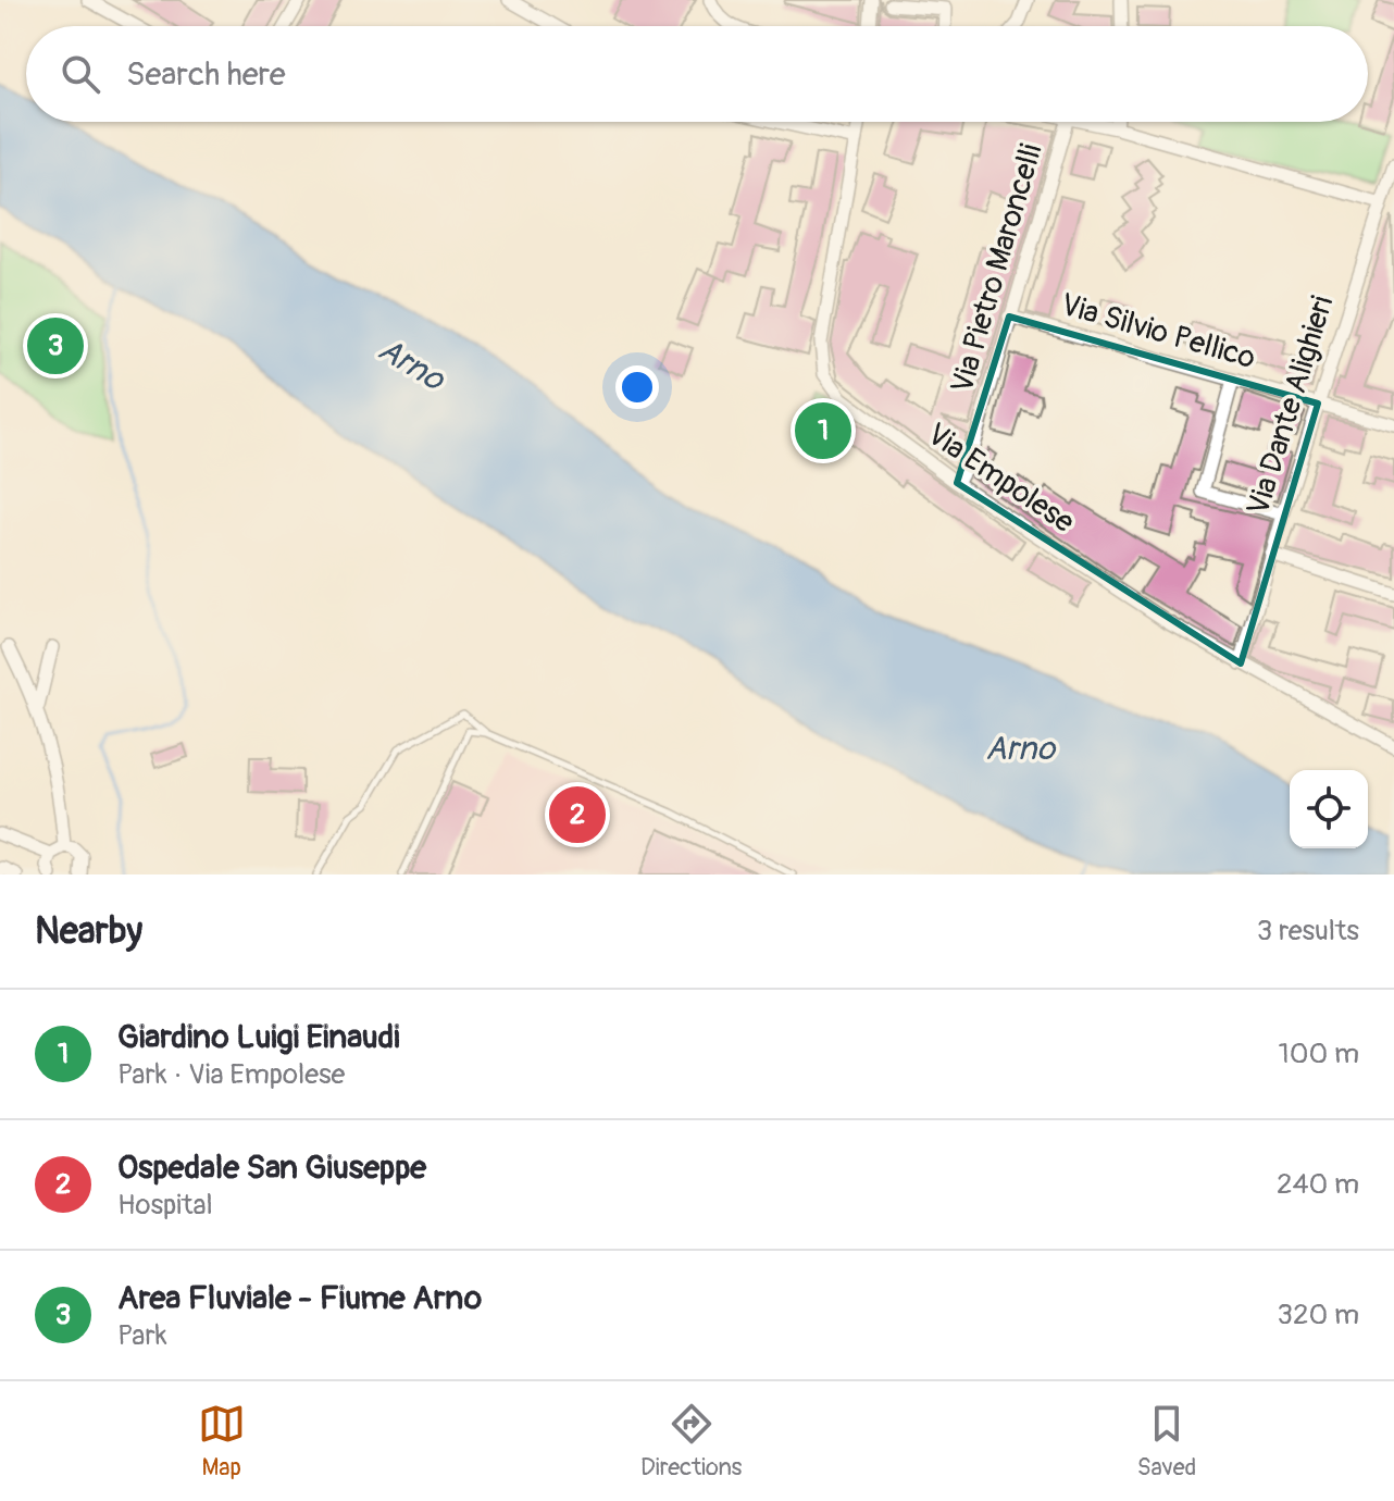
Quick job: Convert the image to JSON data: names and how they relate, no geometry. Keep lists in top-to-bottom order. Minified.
{"streets":{"street":["Via Pietro Maroncelli","Via Silvio Pellico","Via Dante Alighieri","Via Empolese"]},"crossings":[["Via Pietro Maroncelli","Via Silvio Pellico"],["Via Pietro Maroncelli","Via Empolese"],["Via Silvio Pellico","Via Dante Alighieri"],["Via Dante Alighieri","Via Empolese"]],"water":["Arno"],"page":{"search":"Search here","pins":["3","1","2"],"heading":["Nearby","3 results"],"list":[{"mark":"1","name":"Giardino Luigi Einaudi","note":"Park · Via Empolese","value":"100 m"},{"mark":"2","name":"Ospedale San Giuseppe","note":"Hospital","value":"240 m"},{"mark":"3","name":"Area Fluviale - Fiume Arno","note":"Park","value":"320 m"}],"nav":["Map","Directions","Saved"]}}
